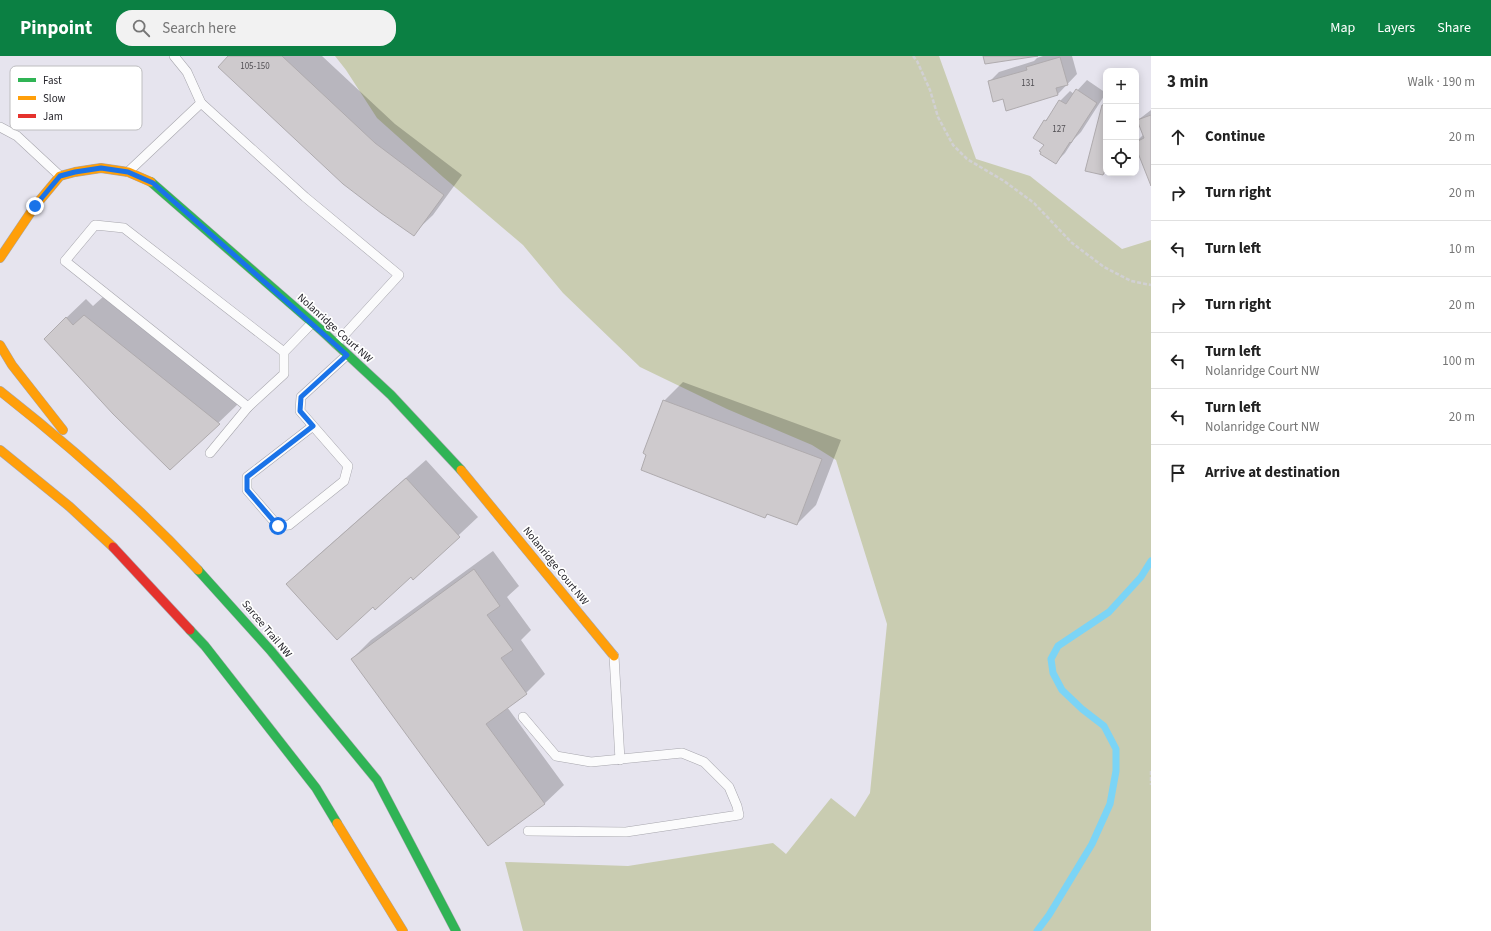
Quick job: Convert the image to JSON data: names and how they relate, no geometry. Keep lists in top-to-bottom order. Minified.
{"streets":{"main road":["Nolanridge Court NW","Sarcee Trail NW"]},"house_numbers":["105-150","131","127"],"legend":["Fast","Slow","Jam"],"page":{"header":"Pinpoint","search":"Search here","nav":["Map","Layers","Share"],"heading":["3 min","Walk · 190 m"],"map_buttons":["+","−"],"list":[["Continue","20 m"],["Turn right","20 m"],["Turn left","10 m"],["Turn right","20 m"],["Turn left","Nolanridge Court NW","100 m"],["Turn left","Nolanridge Court NW","20 m"],"Arrive at destination"]}}
